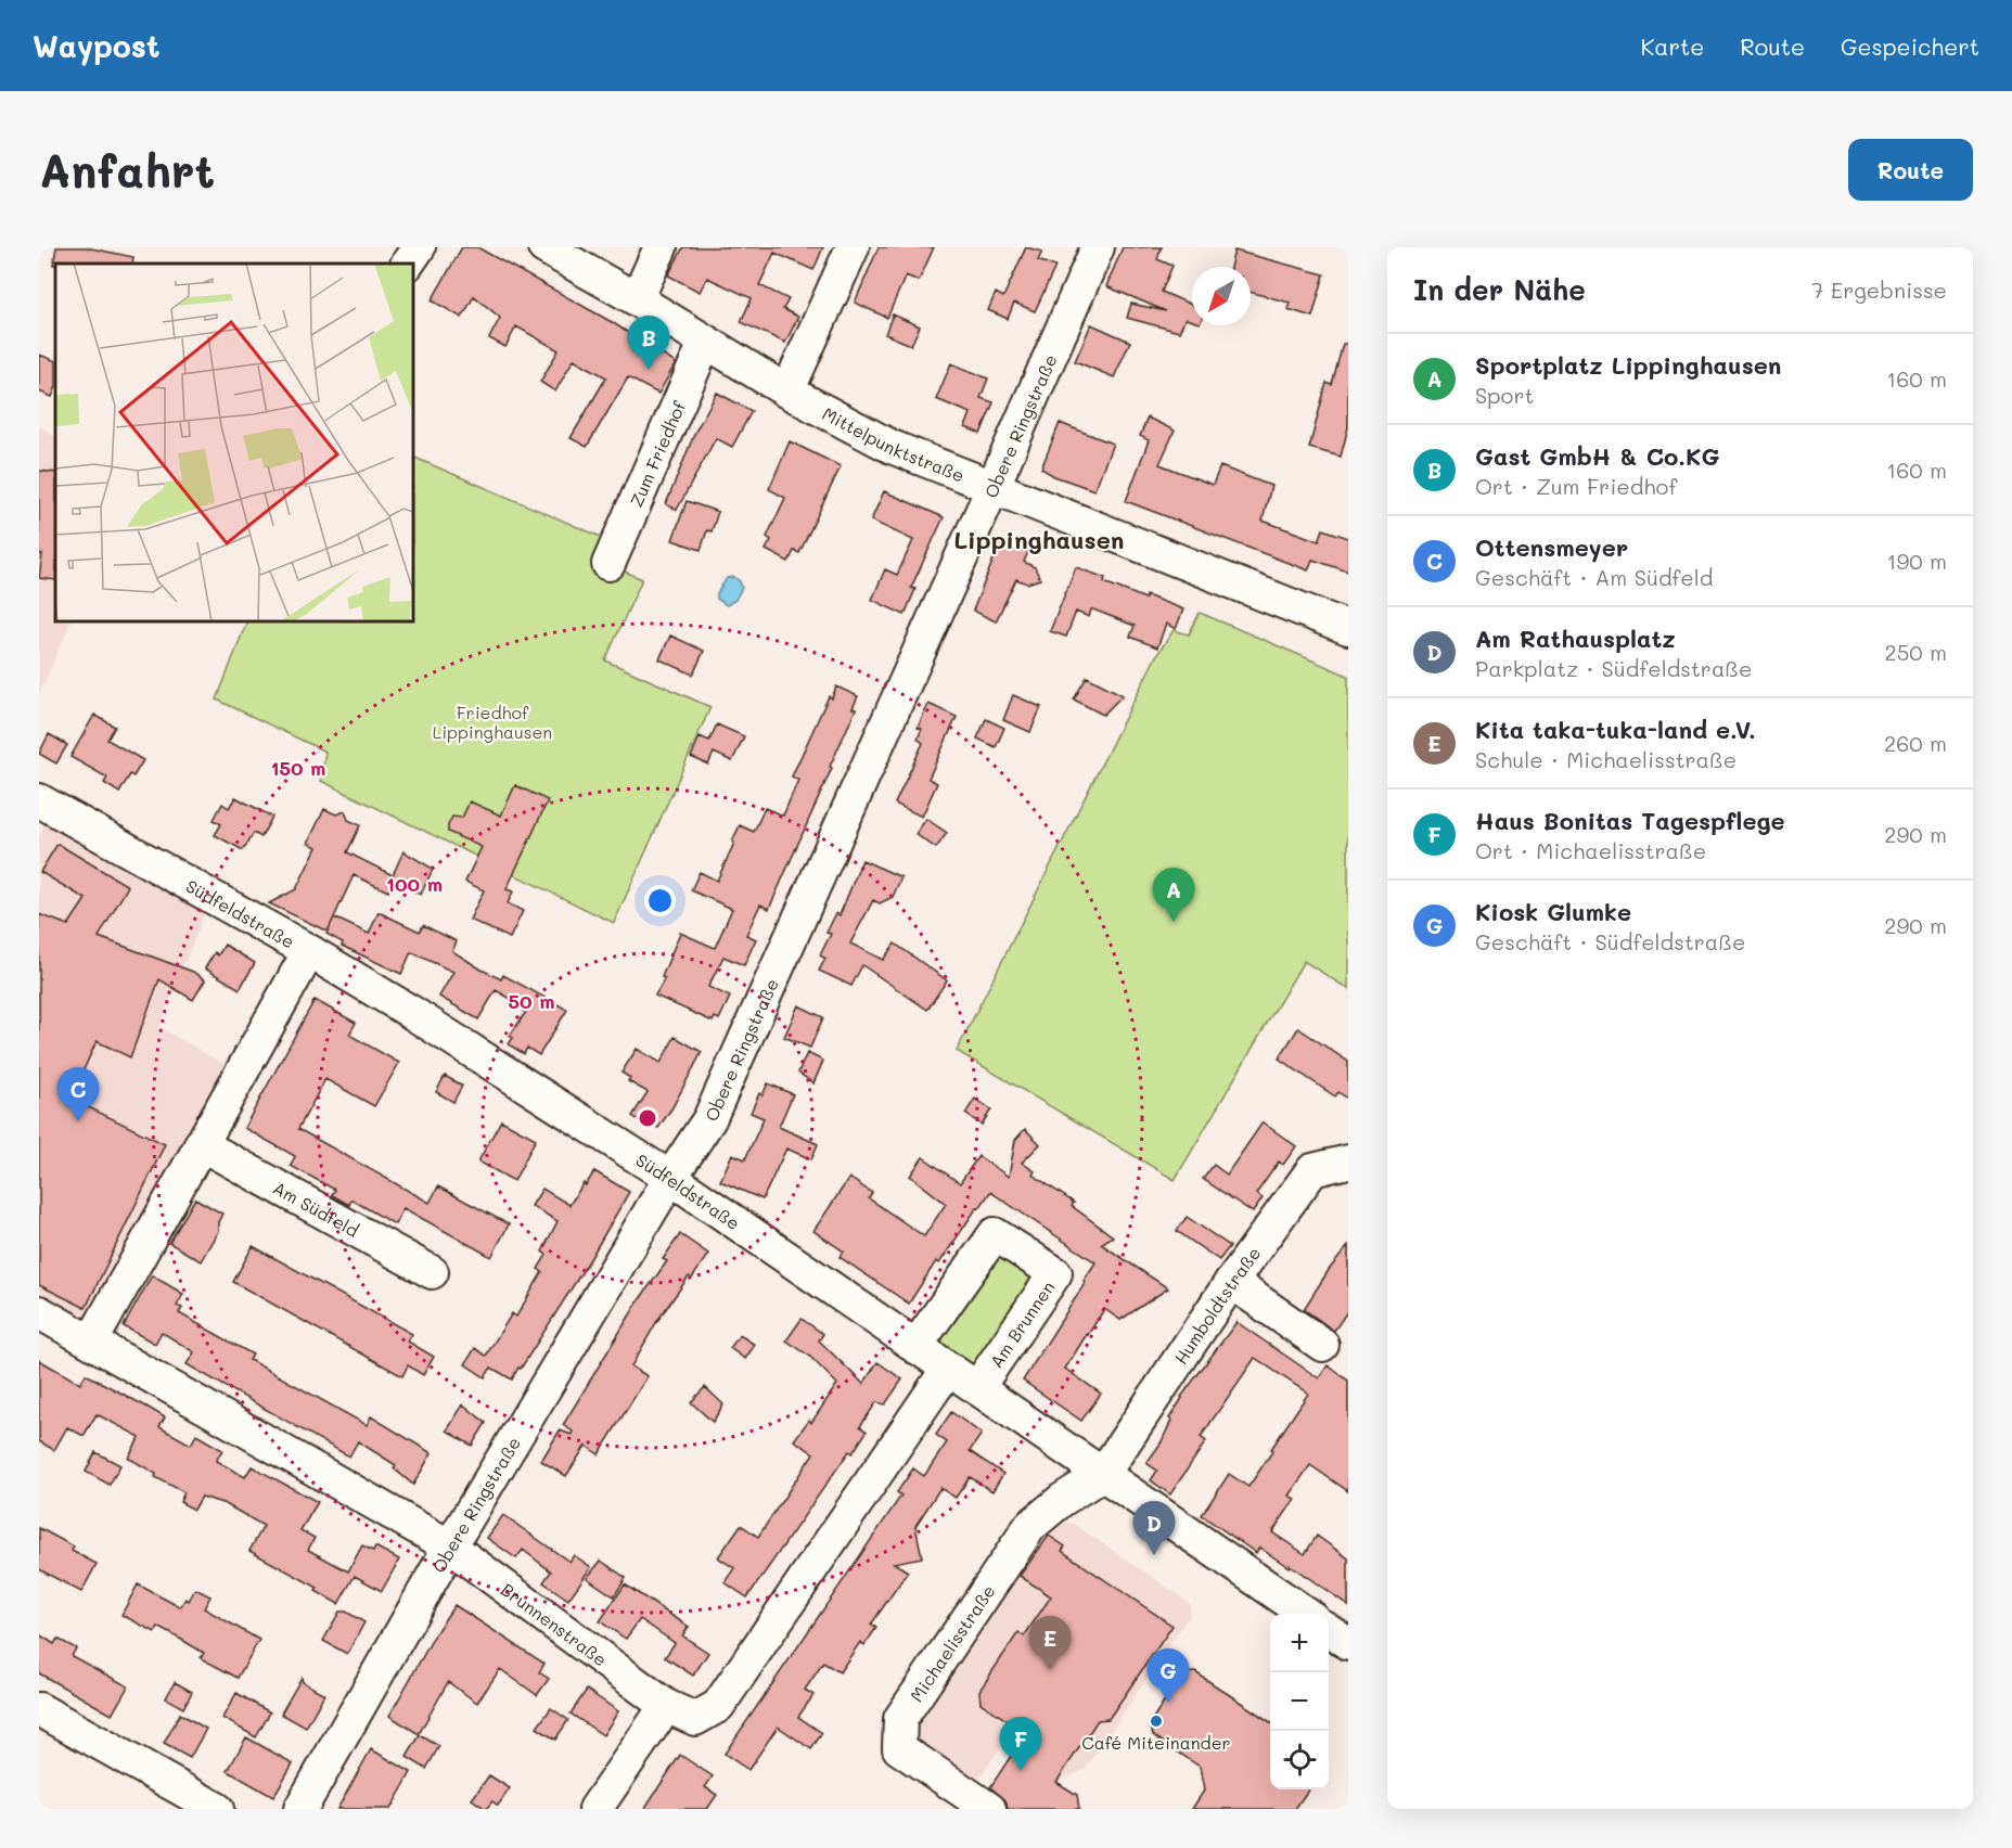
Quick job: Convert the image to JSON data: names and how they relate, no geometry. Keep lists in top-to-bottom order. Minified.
{"streets":{"street":["Obere Ringstraße","Mittelpunktstraße","Zum Friedhof","Südfeldstraße","Am Südfeld","Humboldtstraße","Am Brunnen","Brunnenstraße","Michaelisstraße"]},"crossings":[["Obere Ringstraße","Mittelpunktstraße"],["Obere Ringstraße","Südfeldstraße"],["Obere Ringstraße","Brunnenstraße"],["Mittelpunktstraße","Zum Friedhof"],["Südfeldstraße","Humboldtstraße"],["Südfeldstraße","Am Brunnen"],["Südfeldstraße","Brunnenstraße"],["Südfeldstraße","Michaelisstraße"],["Humboldtstraße","Michaelisstraße"]],"districts":["Lippinghausen"],"parks":["Friedhof Lippinghausen"],"places":["Café Miteinander"],"north":"bottom left","page":{"header":"Waypost","nav":["Karte","Route","Gespeichert"],"buttons":"Route","title":"Anfahrt","heading":["In der Nähe","7 Ergebnisse"],"pins":["B","A","C","D","E","G","F"],"list":[{"mark":"A","name":"Sportplatz Lippinghausen","note":"Sport","value":"160 m"},{"mark":"B","name":"Gast GmbH & Co.KG","note":"Ort · Zum Friedhof","value":"160 m"},{"mark":"C","name":"Ottensmeyer","note":"Geschäft · Am Südfeld","value":"190 m"},{"mark":"D","name":"Am Rathausplatz","note":"Parkplatz · Südfeldstraße","value":"250 m"},{"mark":"E","name":"Kita taka-tuka-land e.V.","note":"Schule · Michaelisstraße","value":"260 m"},{"mark":"F","name":"Haus Bonitas Tagespflege","note":"Ort · Michaelisstraße","value":"290 m"},{"mark":"G","name":"Kiosk Glumke","note":"Geschäft · Südfeldstraße","value":"290 m"}],"map_buttons":["+","−"]},"rings":["150 m","100 m","50 m"]}
